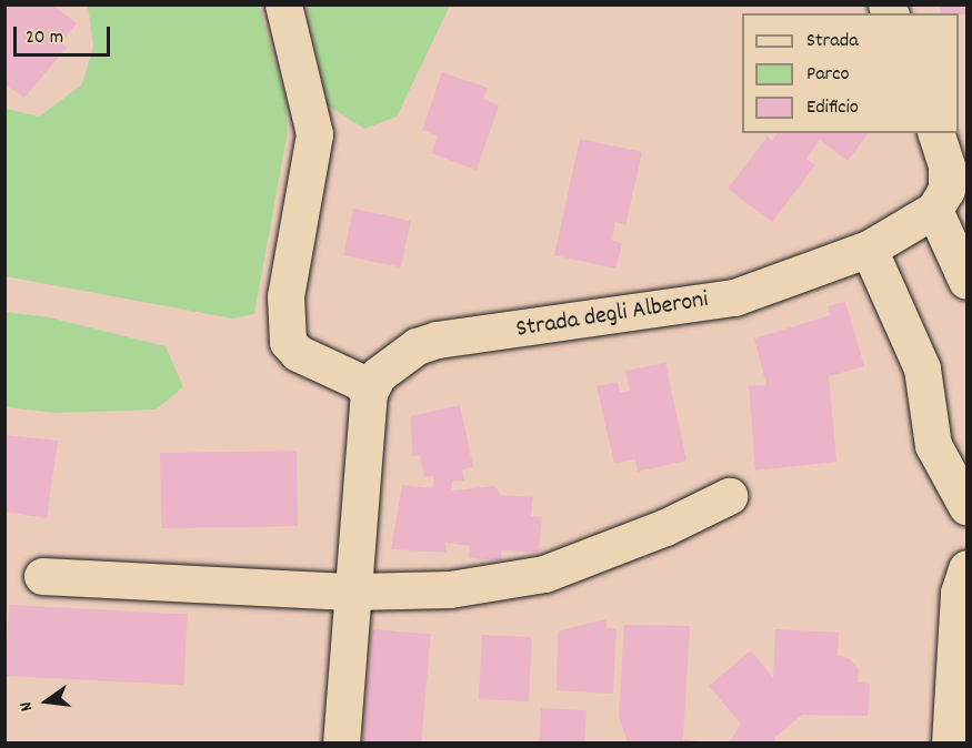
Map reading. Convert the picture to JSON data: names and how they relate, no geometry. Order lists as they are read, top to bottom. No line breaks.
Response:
{"streets":{"street":["Strada degli Alberoni"]},"legend":["Strada","Parco","Edificio"],"scale_bar":"20 m","north":"left"}
